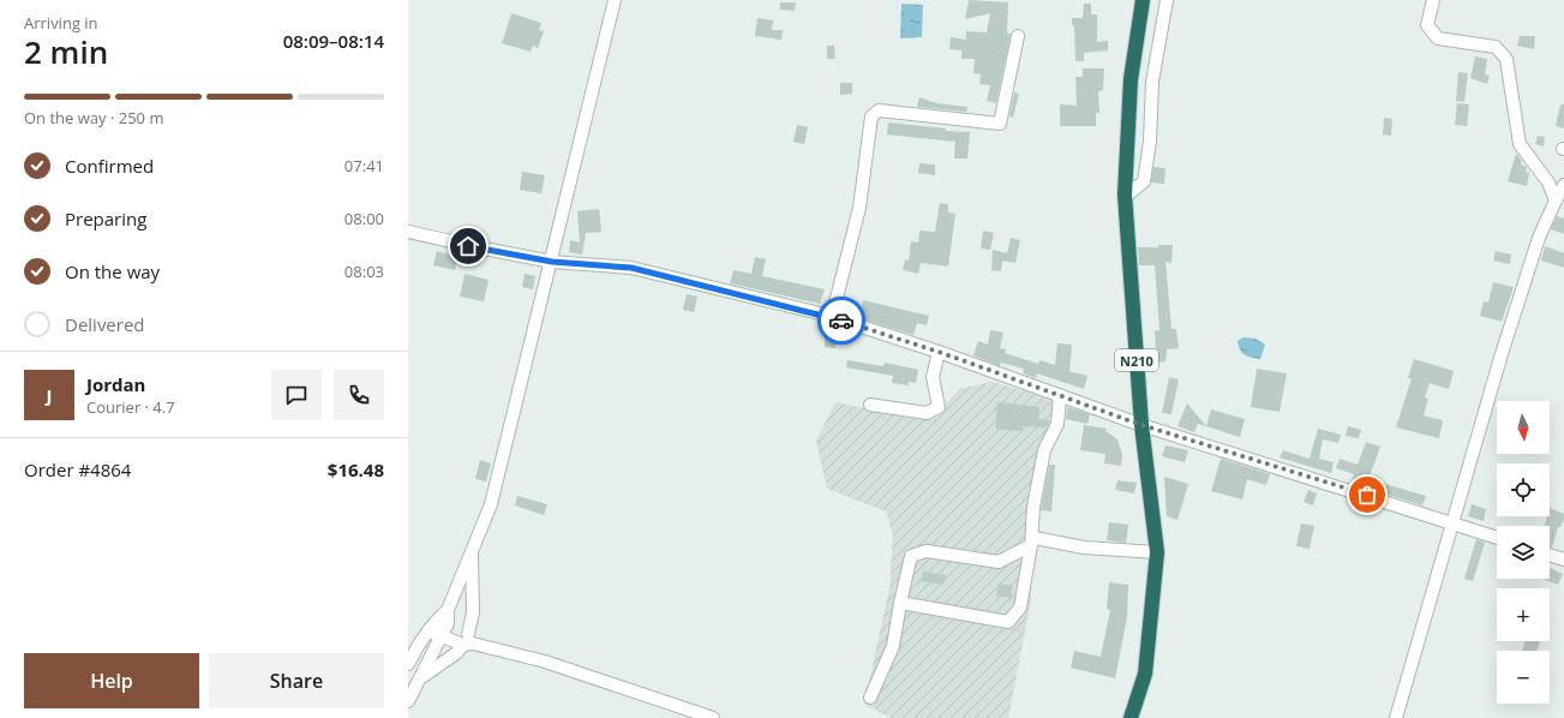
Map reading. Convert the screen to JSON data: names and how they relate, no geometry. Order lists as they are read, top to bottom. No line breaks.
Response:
{"streets":{"highway":["N210"]},"north":"bottom","page":{"heading":["2 min","Arriving in","08:09–08:14"],"panel":["Jordan","Courier · 4.7","Order #4864","$16.48"],"bar":"On the way · 250 m","list":[["Confirmed","07:41"],["Preparing","08:00"],["On the way","08:03"],"Delivered"],"round":"J","map_buttons":["+","−"],"buttons":["Help","Share"]}}
